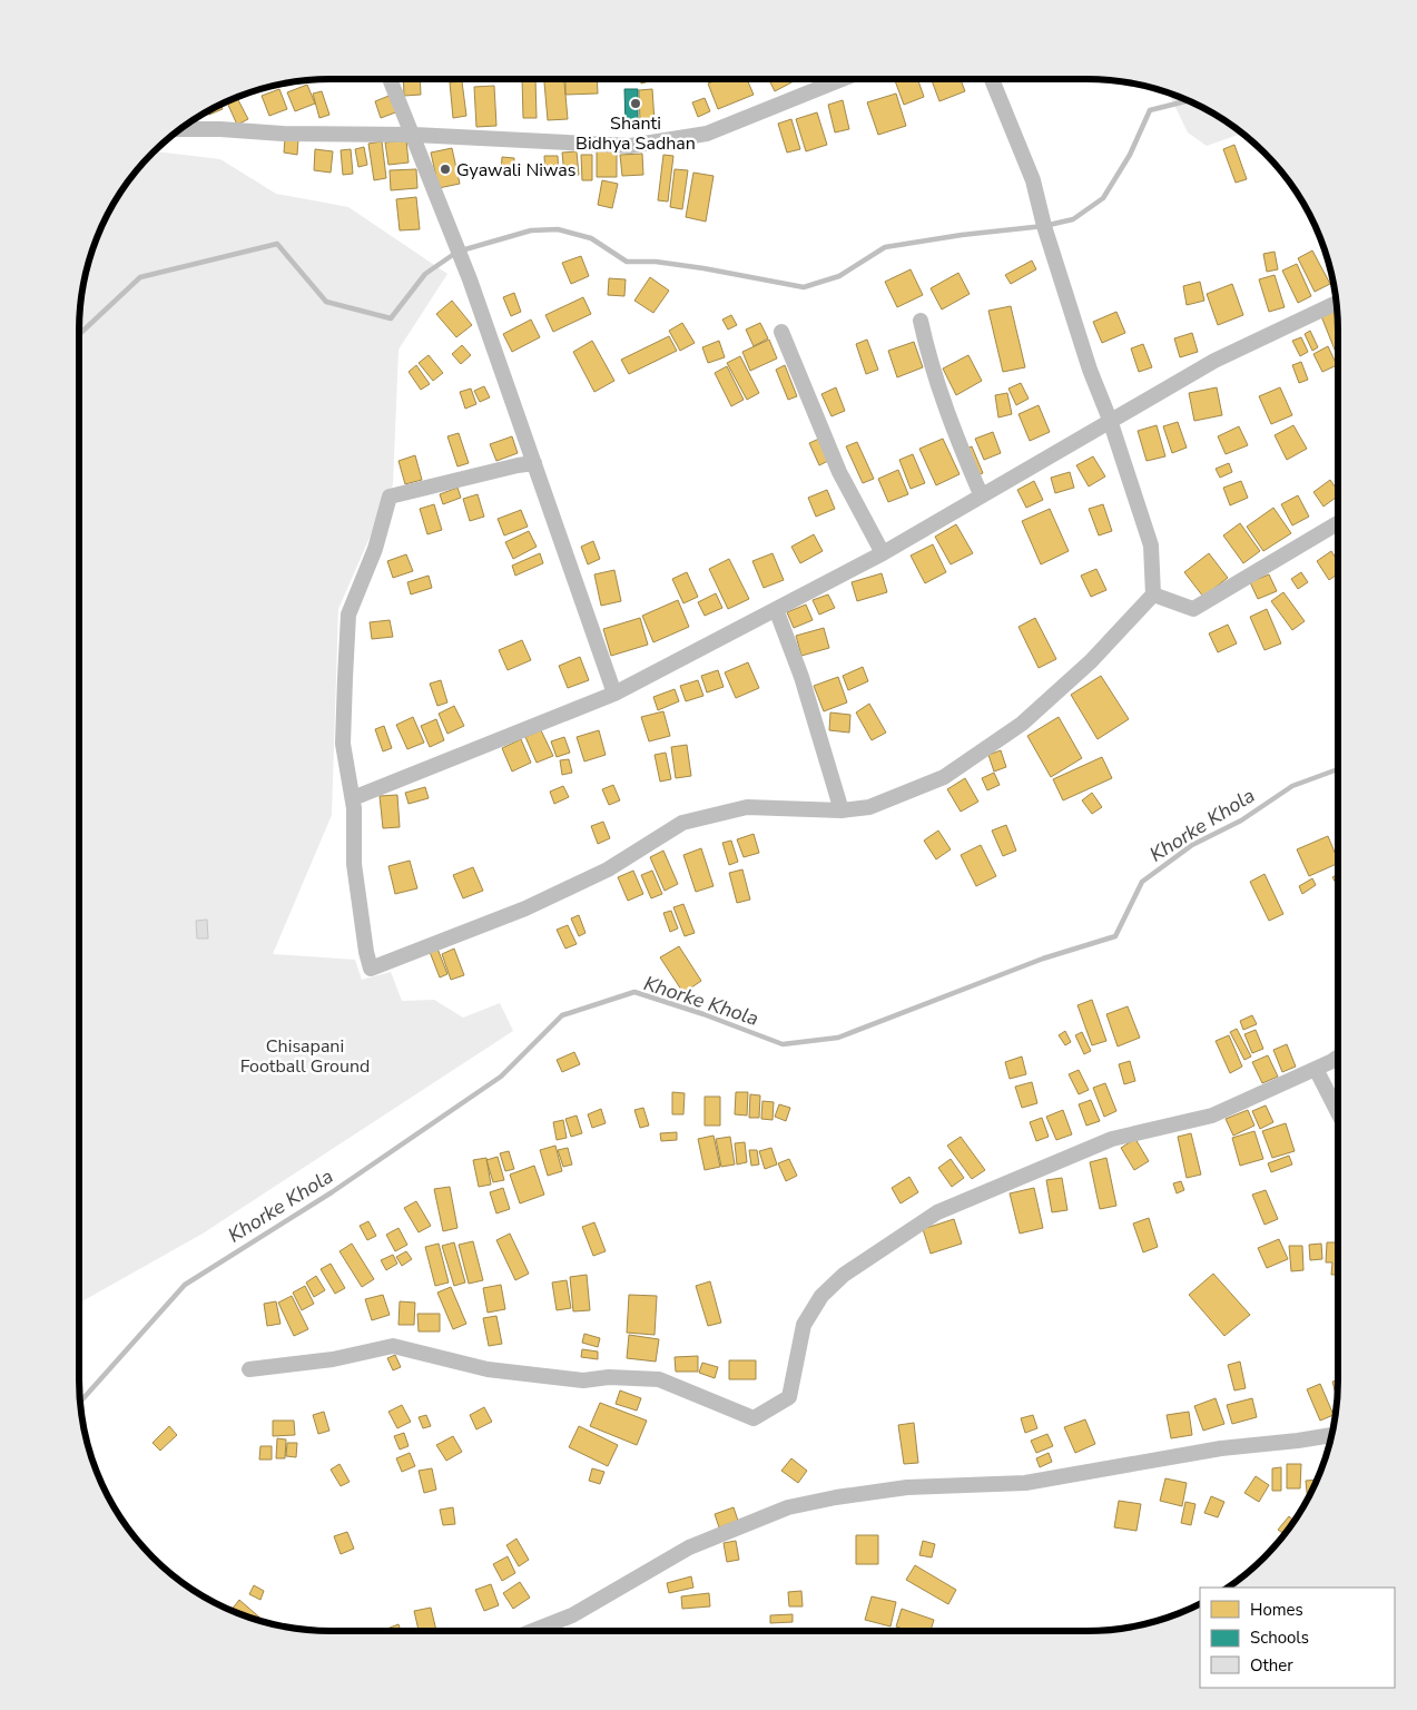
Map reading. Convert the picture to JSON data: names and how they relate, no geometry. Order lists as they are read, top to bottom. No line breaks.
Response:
{"water":["Khorke Khola"],"parks":["Chisapani Football Ground"],"places":["Shanti Bidhya Sadhan","Gyawali Niwas"],"legend":["Homes","Schools","Other"]}
